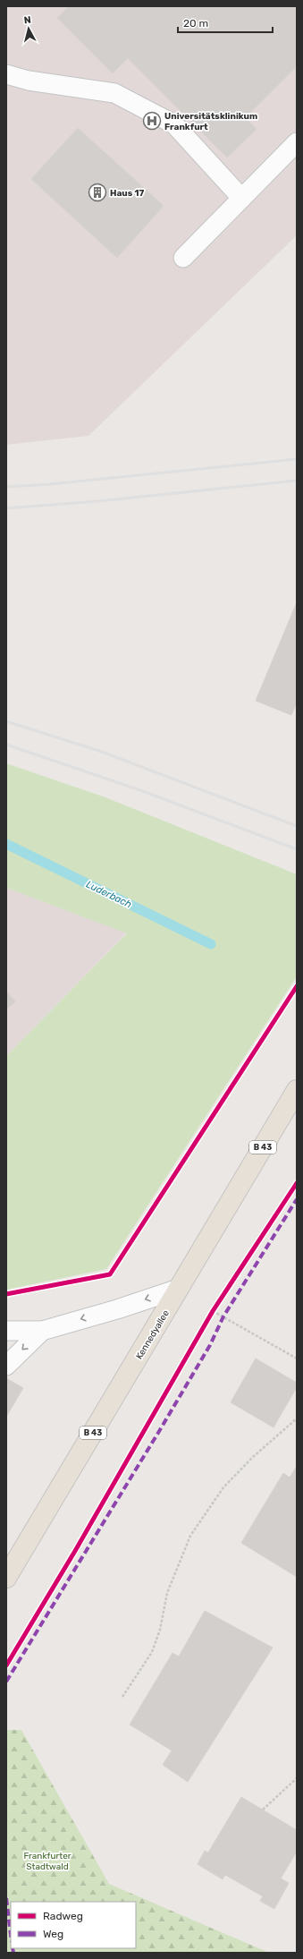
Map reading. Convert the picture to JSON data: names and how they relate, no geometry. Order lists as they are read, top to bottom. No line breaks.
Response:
{"streets":{"main road":["B 43","Kennedyallee"]},"water":["Luderbach"],"parks":["Frankfurter Stadtwald"],"places":{"hospital":["Universitätsklinikum Frankfurt"],"building":["Haus 17"]},"legend":["Radweg","Weg"],"scale_bar":"20 m","north":"top"}
